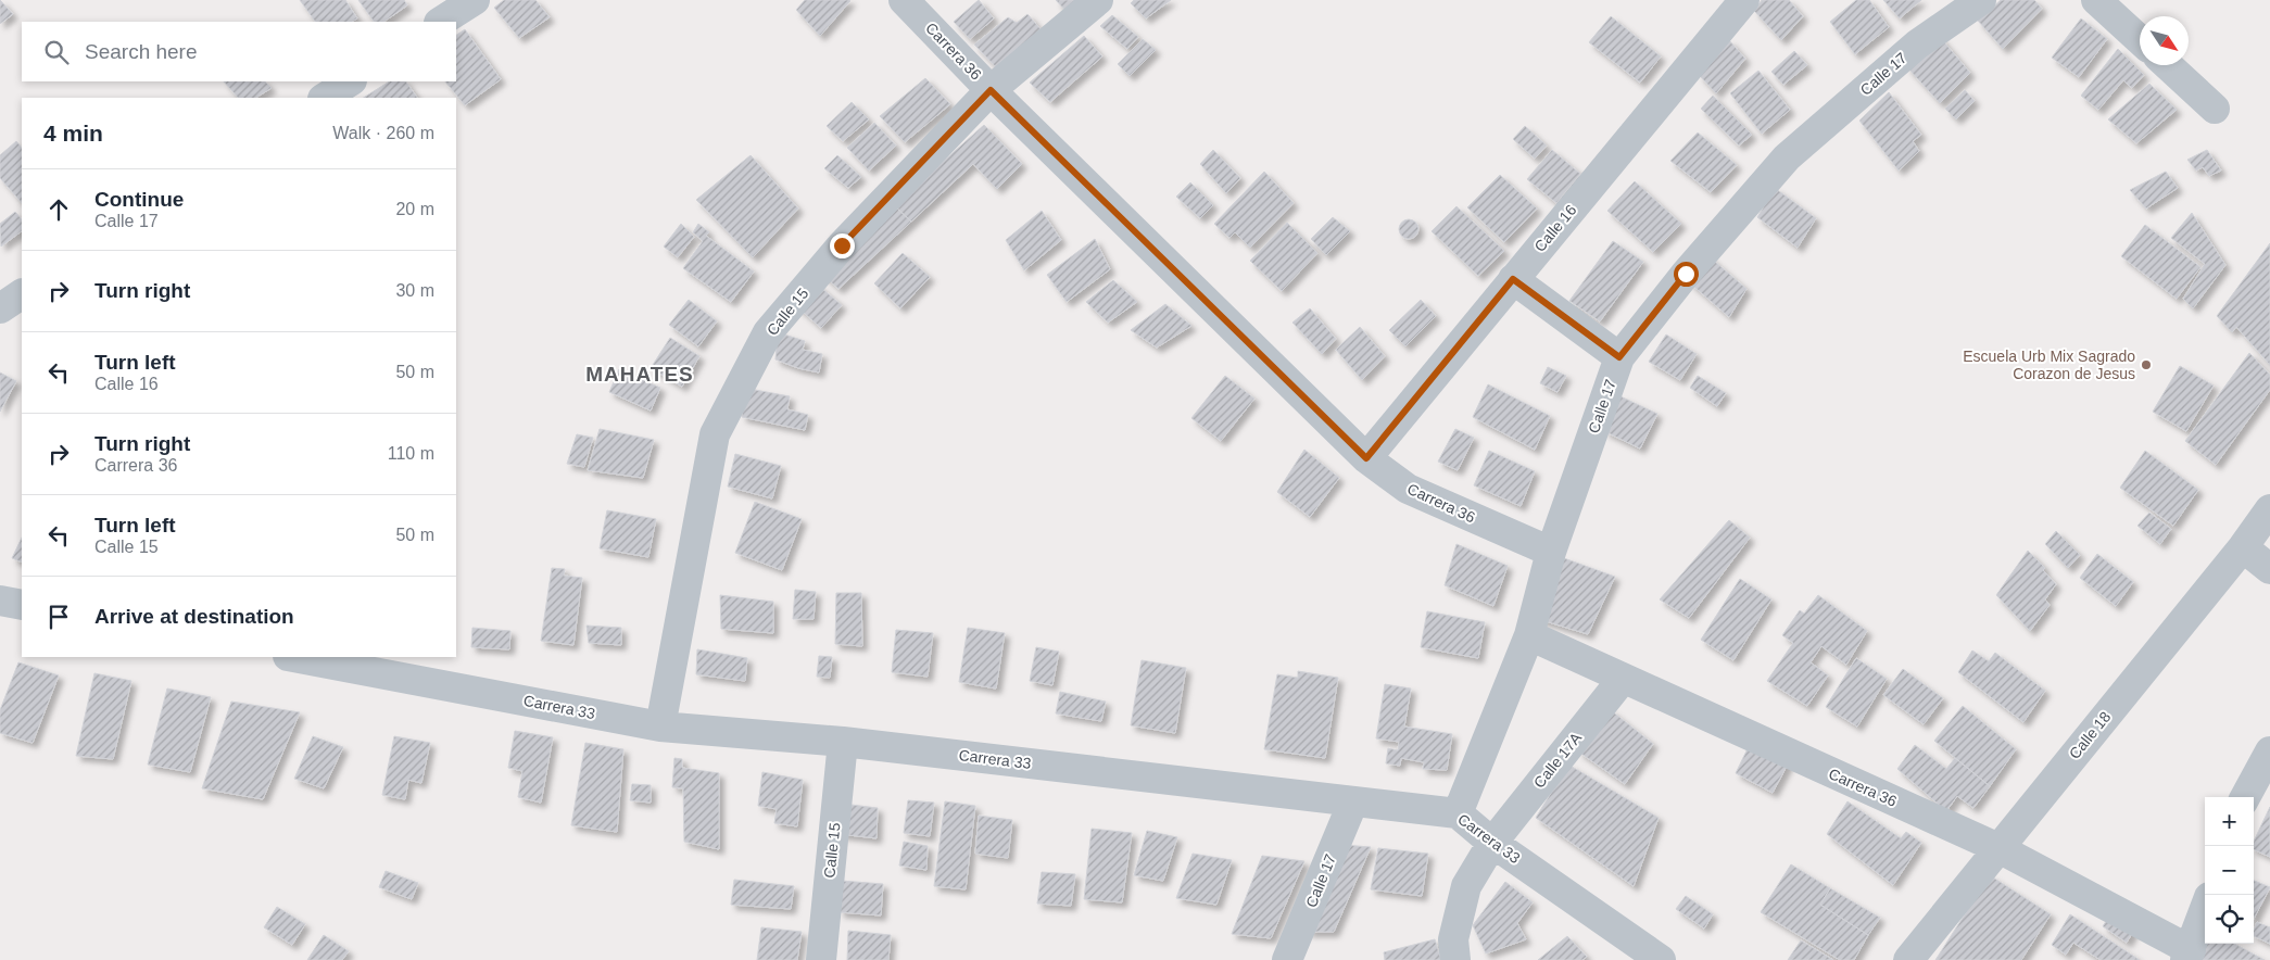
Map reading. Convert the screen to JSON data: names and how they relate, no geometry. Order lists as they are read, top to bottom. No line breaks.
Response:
{"streets":{"street":["Carrera 36","Calle 17","Calle 16","Calle 15","Carrera 33","Calle 18","Calle 17A"]},"crossings":[["Carrera 36","Calle 17"],["Carrera 36","Calle 16"],["Carrera 36","Calle 15"],["Carrera 36","Calle 18"],["Carrera 36","Calle 17A"],["Calle 17","Carrera 33"],["Calle 15","Carrera 33"],["Carrera 33","Calle 17A"]],"districts":["MAHATES"],"places":["Escuela Urb Mix Sagrado Corazon de Jesus"],"north":"bottom right","page":{"search":"Search here","heading":["4 min","Walk · 260 m"],"list":[["Continue","Calle 17","20 m"],["Turn right","30 m"],["Turn left","Calle 16","50 m"],["Turn right","Carrera 36","110 m"],["Turn left","Calle 15","50 m"],"Arrive at destination"],"map_buttons":["+","−"]}}
